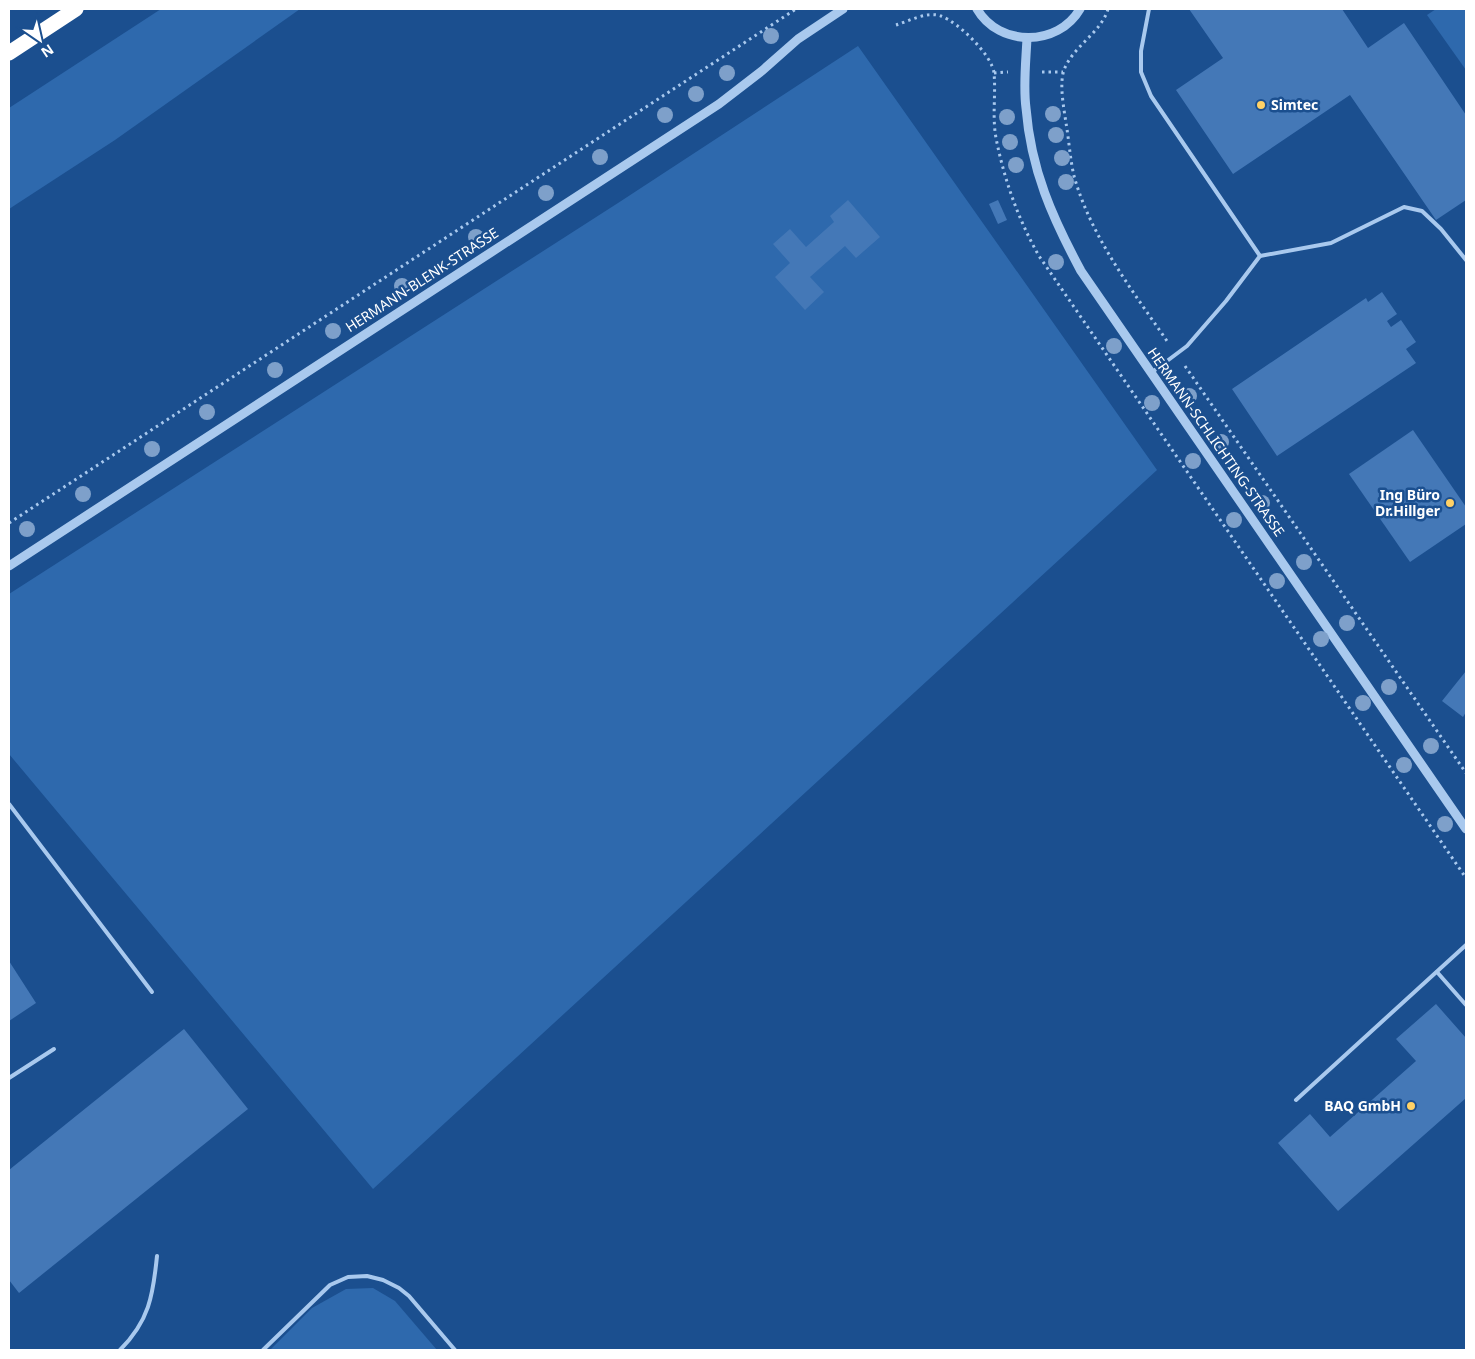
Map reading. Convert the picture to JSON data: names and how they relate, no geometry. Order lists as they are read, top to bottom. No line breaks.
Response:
{"streets":{"street":["HERMANN-BLENK-STRASSE","HERMANN-SCHLICHTING-STRASSE"]},"places":["Simtec","Ing Büro Dr.Hillger","BAQ GmbH"],"north":"bottom right"}
